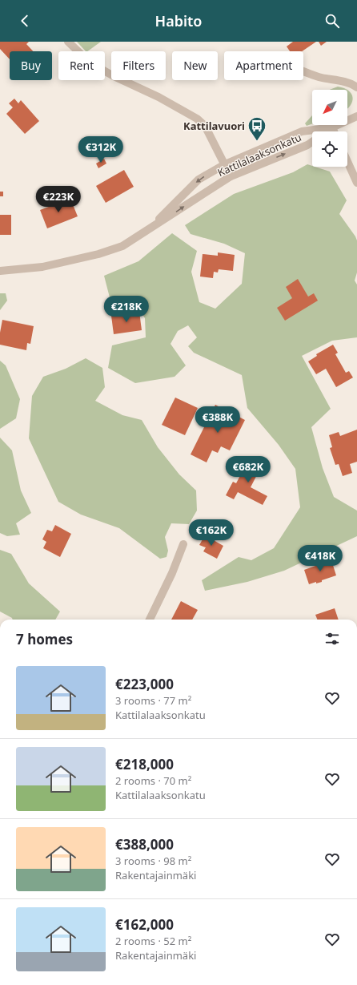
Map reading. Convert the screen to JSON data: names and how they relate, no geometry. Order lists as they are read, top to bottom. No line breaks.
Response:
{"streets":{"street":["Kattilalaaksonkatu"]},"places":{"bus stop":["Kattilavuori"]},"north":"bottom left","page":{"header":"Habito","chip":["Buy","Rent","Filters","New","Apartment"],"price":["€312K","€223K","€218K","€388K","€682K","€162K","€418K"],"heading":"7 homes","list":[{"name":"€223,000","note":"3 rooms · 77 m² · Kattilalaaksonkatu"},{"name":"€218,000","note":"2 rooms · 70 m² · Kattilalaaksonkatu"},{"name":"€388,000","note":"3 rooms · 98 m² · Rakentajainmäki"},{"name":"€162,000","note":"2 rooms · 52 m² · Rakentajainmäki"}]}}
